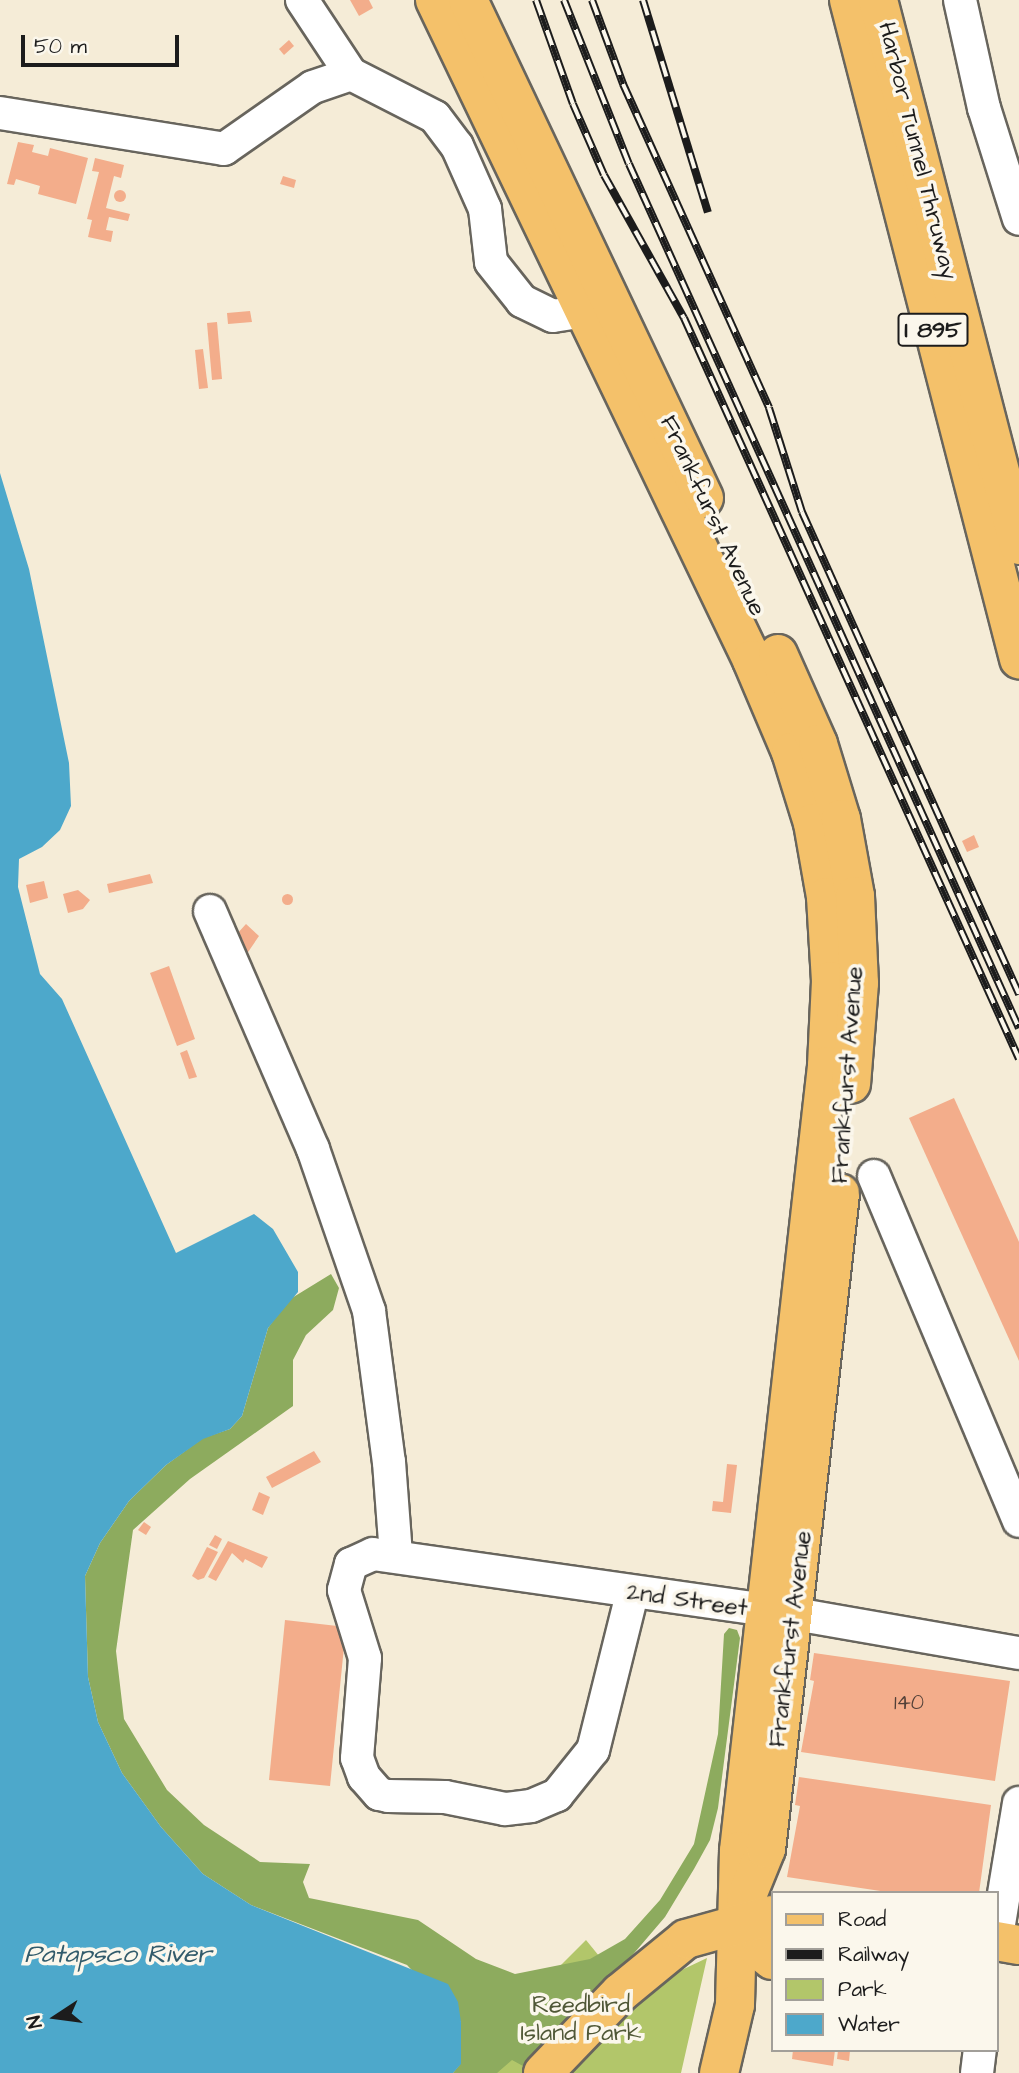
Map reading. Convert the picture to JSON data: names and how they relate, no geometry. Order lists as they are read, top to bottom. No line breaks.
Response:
{"streets":{"main road":["Harbor Tunnel Thruway","I 895","Frankfurst Avenue"],"street":["2nd Street"]},"crossings":[["Frankfurst Avenue","2nd Street"]],"water":["Patapsco River"],"parks":["Reedbird Island Park"],"house_numbers":["140"],"legend":["Road","Railway","Park","Water"],"scale_bar":"50 m","north":"left"}
